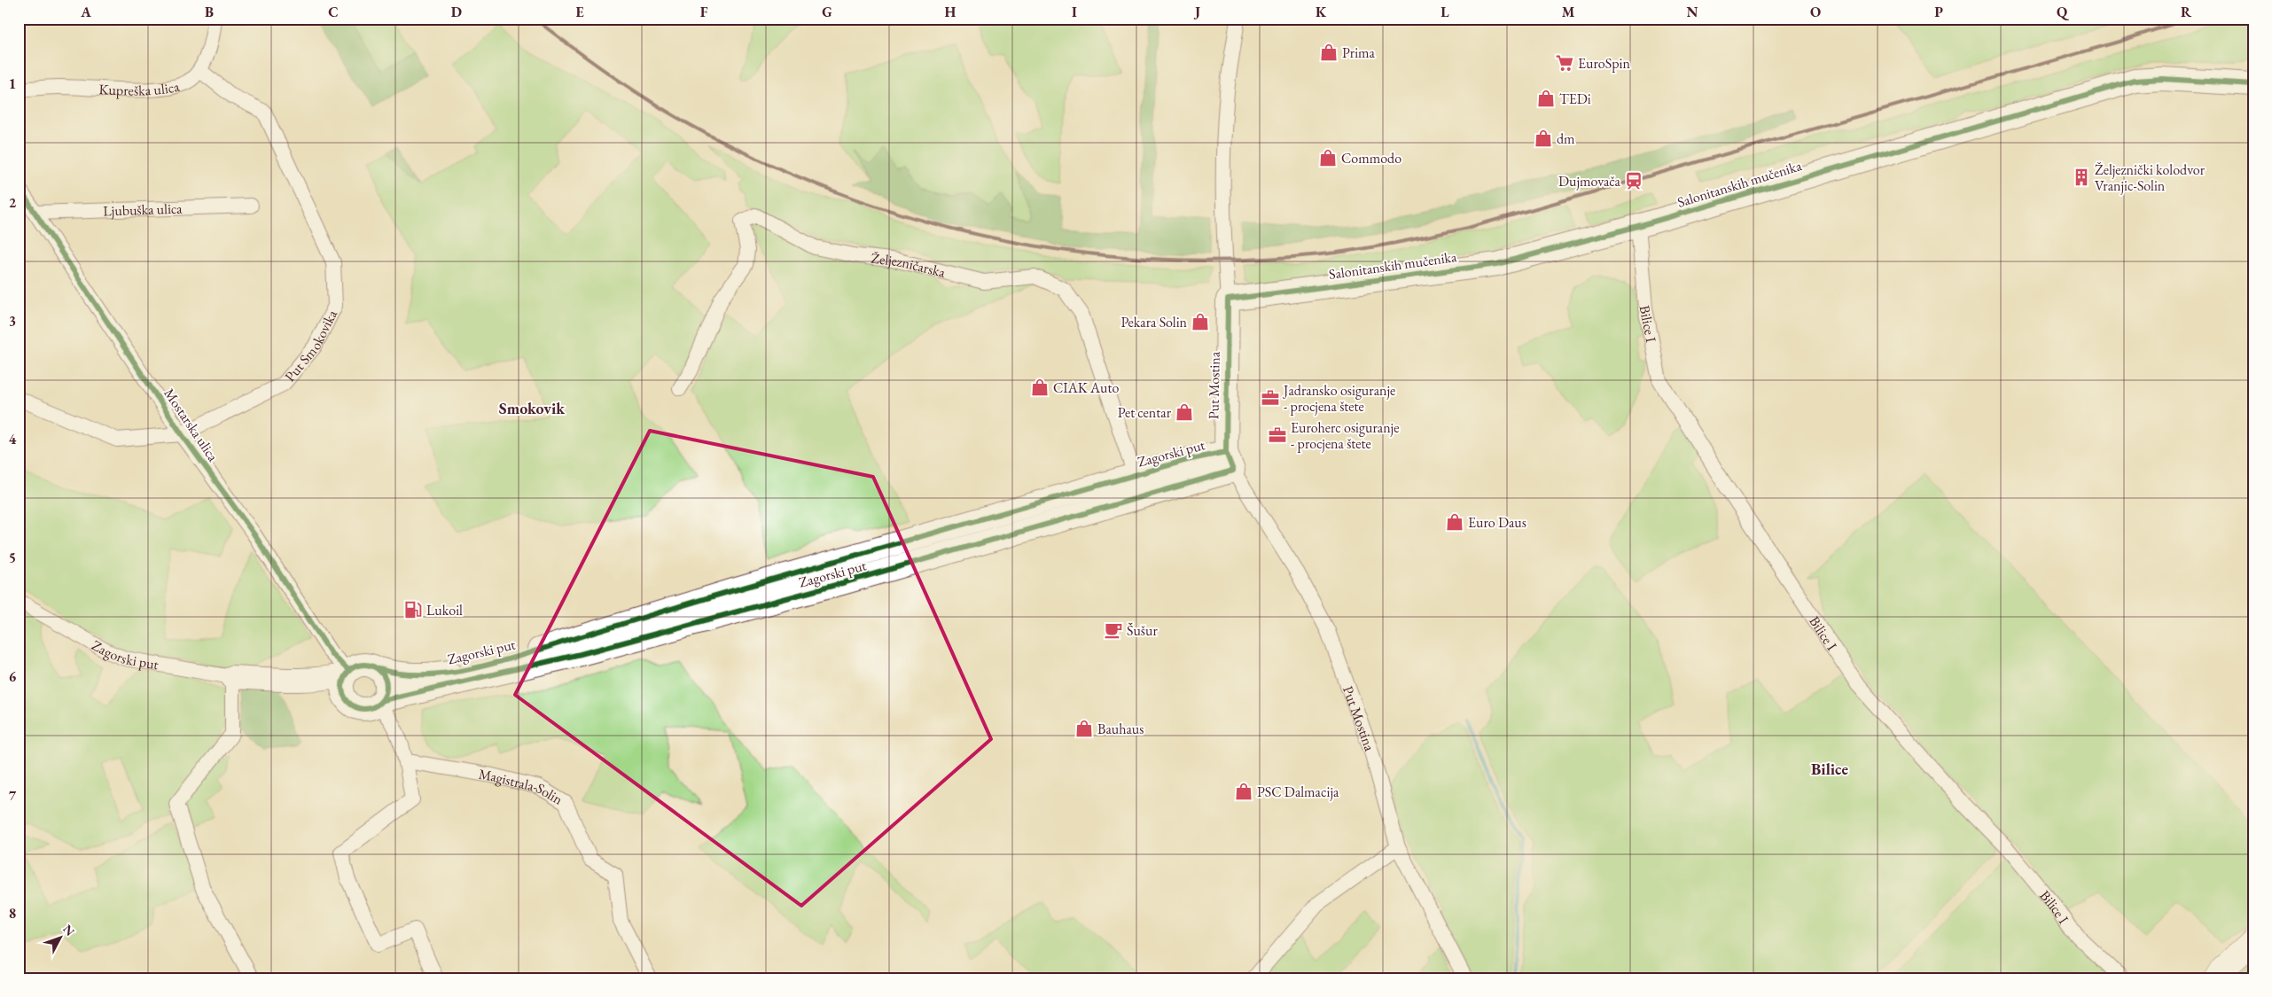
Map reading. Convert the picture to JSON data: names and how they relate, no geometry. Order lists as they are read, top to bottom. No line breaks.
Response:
{"streets":{"main road":["Salonitanskih mučenika","Put Mostina","Zagorski put"],"street":["Kupreška ulica","Ljubuška ulica","Željezničarska","Bilice I","Put Smokovika","Mostarska ulica","Magistrala-Solin"]},"crossings":[["Kupreška ulica","Put Smokovika"],["Salonitanskih mučenika","Bilice I"],["Salonitanskih mučenika","Put Mostina"],["Ljubuška ulica","Mostarska ulica"],["Željezničarska","Zagorski put"],["Put Smokovika","Mostarska ulica"],["Put Mostina","Zagorski put"],["Mostarska ulica","Zagorski put"]],"districts":["Smokovik","Bilice"],"places":{"shop":["Prima","TEDi","dm","Commodo","Pekara Solin","CIAK Auto","Pet centar","Euro Daus","Bauhaus","PSC Dalmacija"],"supermarket":["EuroSpin"],"building":["Željeznički kolodvor Vranjic-Solin"],"station":["Dujmovača"],"office":["Jadransko osiguranje - procjena štete","Euroherc osiguranje - procjena štete"],"fuel station":["Lukoil"],"cafe":["Šušur"]},"north":"top right","grid":{"columns":["A","B","C","D","E","F","G","H","I","J","K","L","M","N","O","P","Q","R"],"rows":["1","2","3","4","5","6","7","8"]}}
